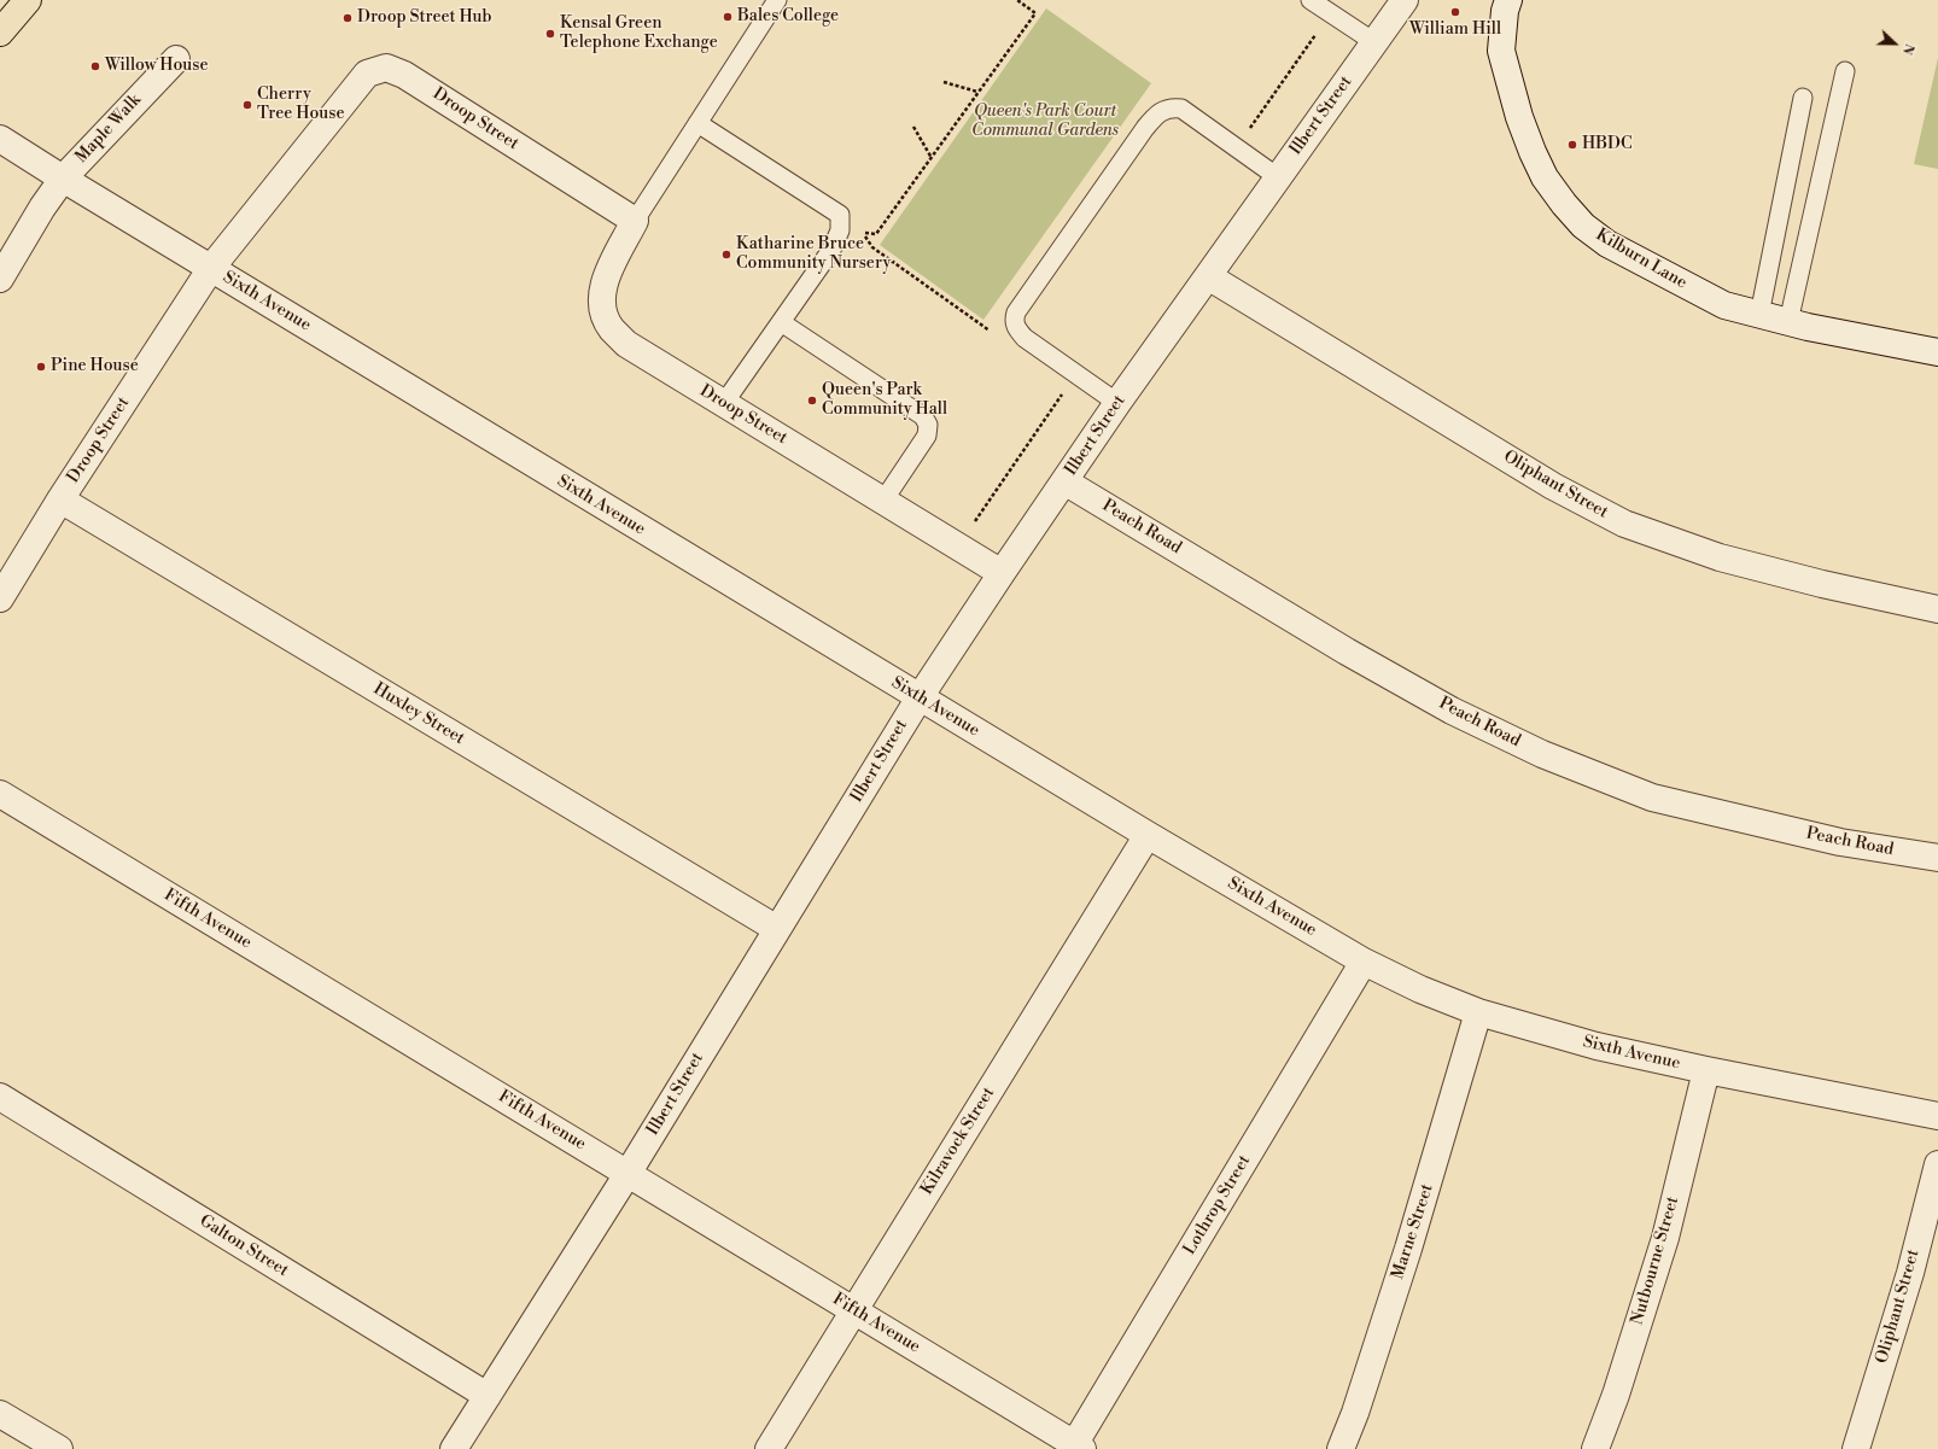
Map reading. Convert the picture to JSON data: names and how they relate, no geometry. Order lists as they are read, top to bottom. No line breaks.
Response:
{"streets":{"street":["Ilbert Street","Droop Street","Maple Walk","Kilburn Lane","Sixth Avenue","Oliphant Street","Peach Road","Huxley Street","Fifth Avenue","Kilravock Street","Lothrop Street","Marne Street","Galton Street","Nutbourne Street"]},"crossings":[["Ilbert Street","Droop Street"],["Ilbert Street","Sixth Avenue"],["Ilbert Street","Oliphant Street"],["Ilbert Street","Peach Road"],["Ilbert Street","Huxley Street"],["Ilbert Street","Fifth Avenue"],["Ilbert Street","Galton Street"],["Droop Street","Sixth Avenue"],["Droop Street","Huxley Street"],["Maple Walk","Sixth Avenue"],["Sixth Avenue","Kilravock Street"],["Sixth Avenue","Lothrop Street"],["Sixth Avenue","Marne Street"],["Sixth Avenue","Nutbourne Street"],["Fifth Avenue","Kilravock Street"],["Fifth Avenue","Lothrop Street"]],"parks":["Queen's Park Court Communal Gardens"],"places":["William Hill","Bales College","Droop Street Hub","Kensal Green Telephone Exchange","Willow House","Cherry Tree House","HBDC","Katharine Bruce Community Nursery","Pine House","Queen's Park Community Hall"],"north":"right"}
